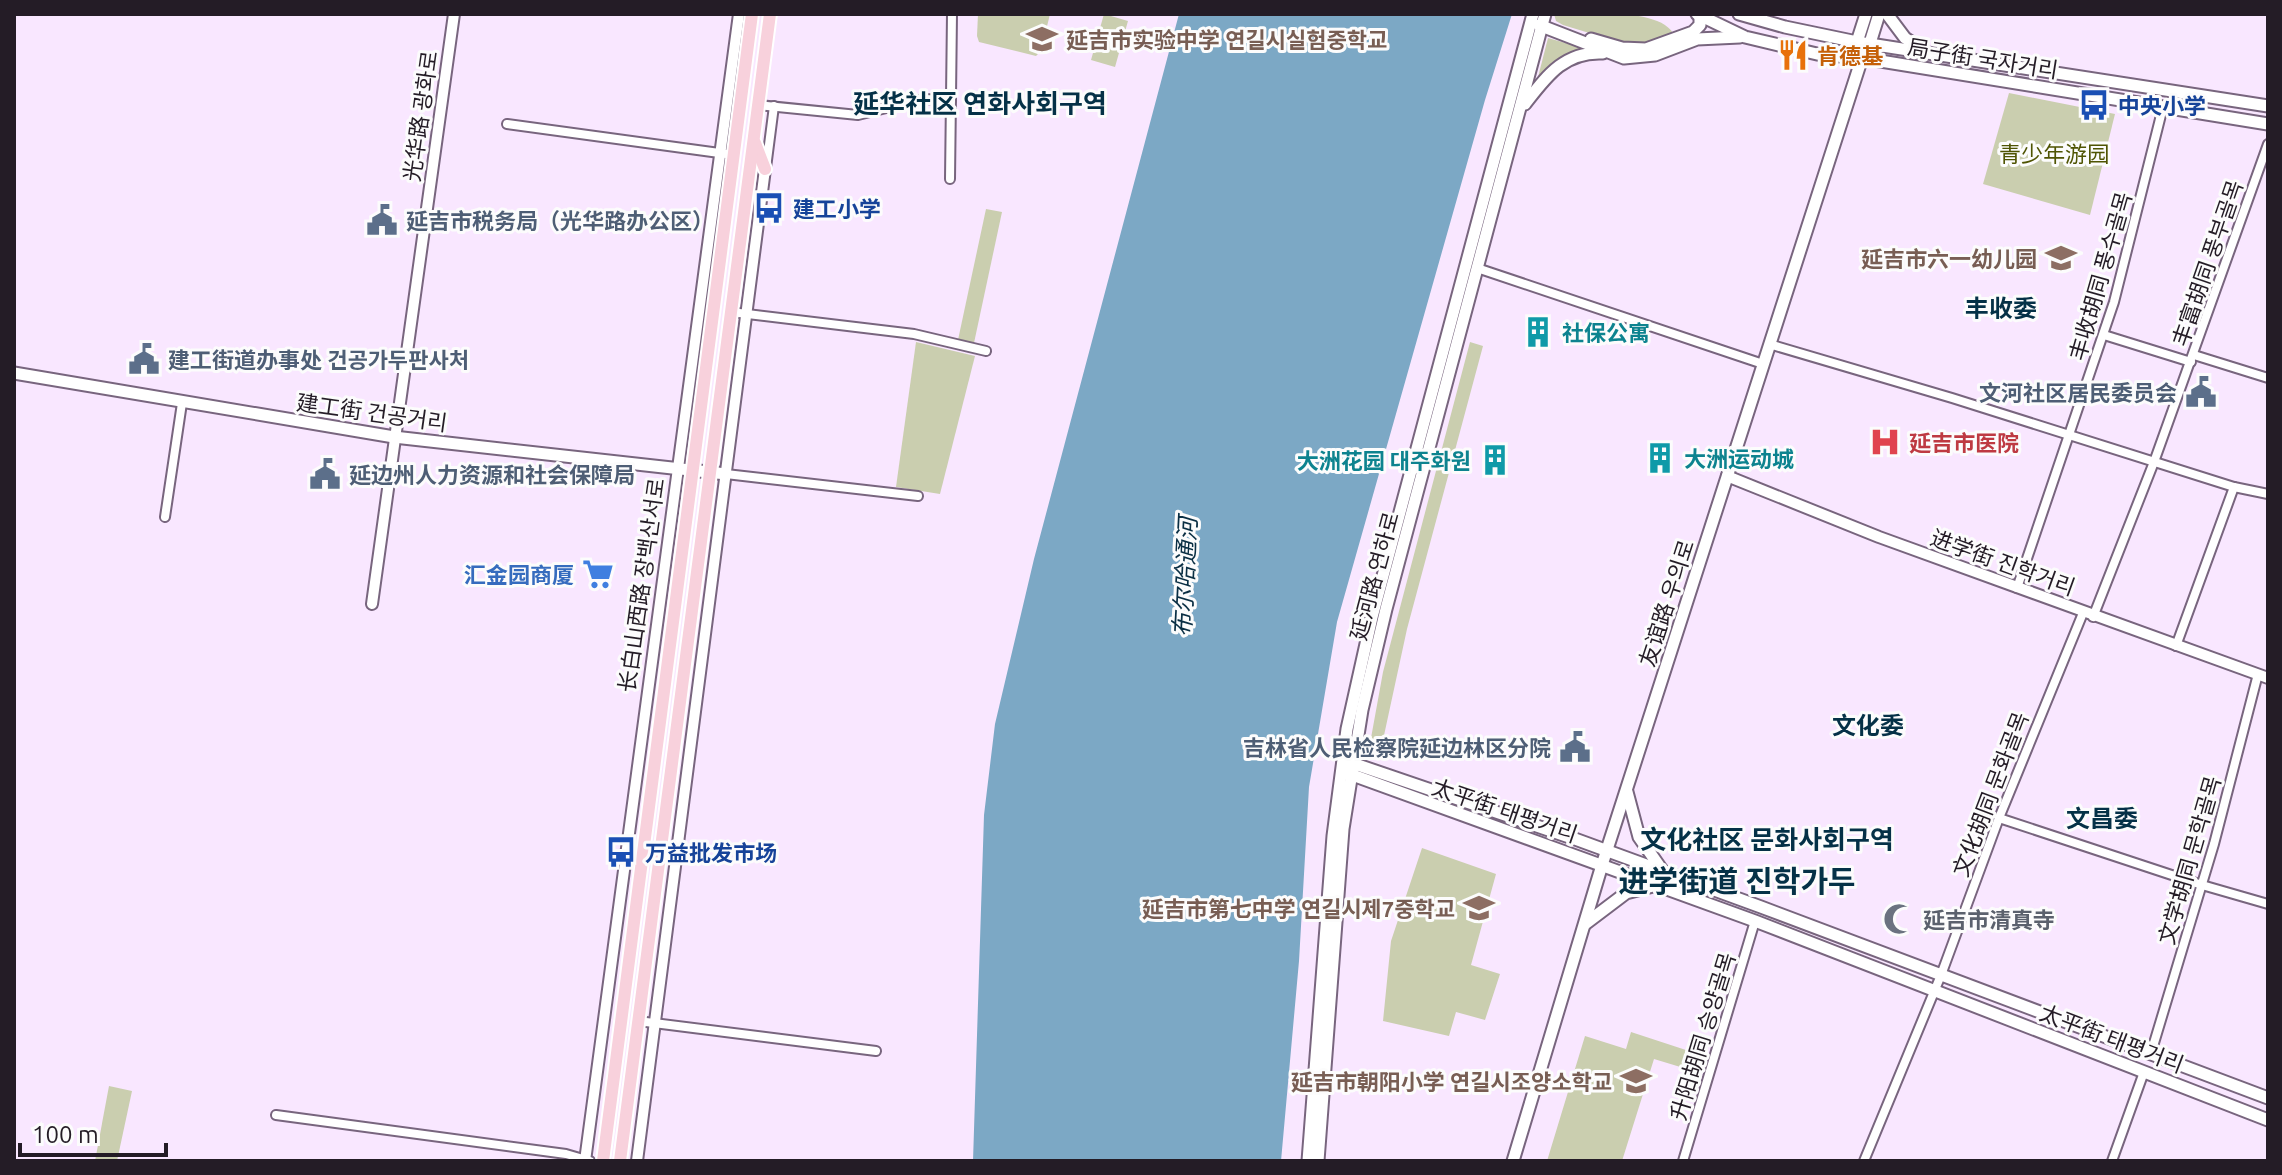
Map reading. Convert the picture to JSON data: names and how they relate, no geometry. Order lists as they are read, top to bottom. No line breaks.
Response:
{"streets":{"main road":["局子街 국자거리","建工街 건공거리","延河路 연하로","长白山西路 장백산서로","友谊路 우의로","太平街 태평거리"],"street":["光华路 광화로","丰富胡同 풍부골목","丰收胡同 풍수골목","进学街 진학거리","文化胡同 문화골목","文学胡同 문학골목","升阳胡同 승양골목"]},"crossings":[["局子街 국자거리","丰收胡同 풍수골목"],["局子街 국자거리","友谊路 우의로"],["光华路 광화로","建工街 건공거리"],["丰富胡同 풍부골목","进学街 진학거리"],["丰富胡同 풍부골목","文化胡同 문화골목"],["丰收胡同 풍수골목","进学街 진학거리"],["建工街 건공거리","长白山西路 장백산서로"],["进学街 진학거리","友谊路 우의로"],["进学街 진학거리","文化胡同 문화골목"],["进学街 진학거리","文学胡同 문학골목"],["延河路 연하로","太平街 태평거리"],["友谊路 우의로","太平街 태평거리"],["文化胡同 문화골목","太平街 태평거리"],["太平街 태평거리","文学胡同 문학골목"],["太平街 태평거리","升阳胡同 승양골목"]],"districts":["延华社区 연화사회구역","丰收委","文化委","文昌委","文化社区 문화사회구역","进学街道 진학가두"],"water":["布尔哈通河"],"parks":["青少年游园"],"places":{"school or university":["延吉市实验中学 연길시실험중학교","延吉市六一幼儿园","延吉市第七中学 연길시제7중학교","延吉市朝阳小学 연길시조양소학교"],"restaurant":["肯德基"],"bus stop":["中央小学","建工小学","万益批发市场"],"public building":["延吉市税务局（光华路办公区）","建工街道办事处 건공가두판사처","文河社区居民委员会","延边州人力资源和社会保障局","吉林省人民检察院延边林区分院"],"building":["社保公寓","大洲运动城","大洲花园 대주화원"],"hospital":["延吉市医院"],"supermarket":["汇金园商厦"],"mosque":["延吉市清真寺"]},"scale_bar":"100 m"}
